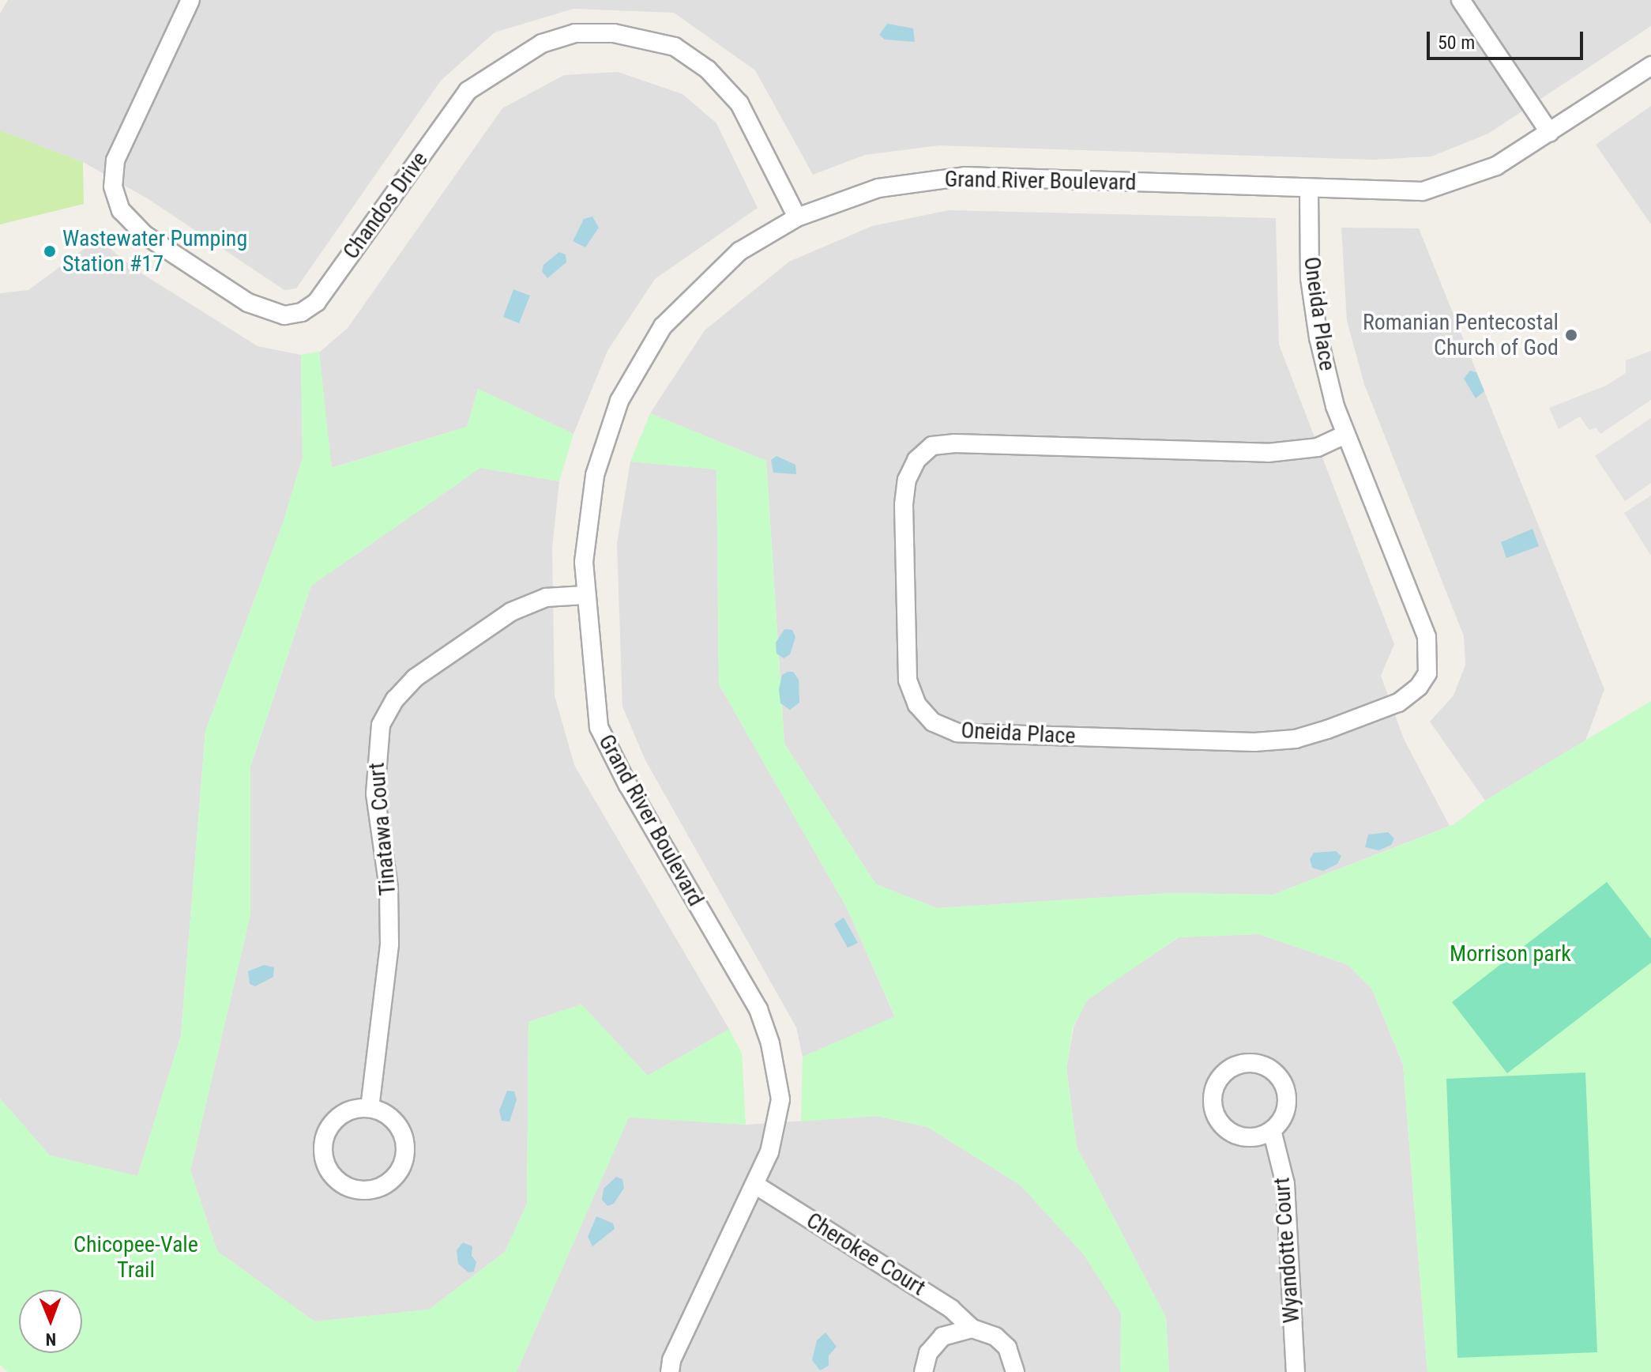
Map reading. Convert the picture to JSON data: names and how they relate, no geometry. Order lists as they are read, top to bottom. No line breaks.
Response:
{"streets":{"street":["Grand River Boulevard","Chandos Drive","Oneida Place","Tinatawa Court","Wyandotte Court","Cherokee Court"]},"crossings":[["Grand River Boulevard","Chandos Drive"],["Grand River Boulevard","Oneida Place"],["Grand River Boulevard","Tinatawa Court"],["Grand River Boulevard","Cherokee Court"]],"parks":["Morrison park","Chicopee-Vale Trail"],"places":["Wastewater Pumping Station #17","Romanian Pentecostal Church of God"],"scale_bar":"50 m","north":"bottom"}
